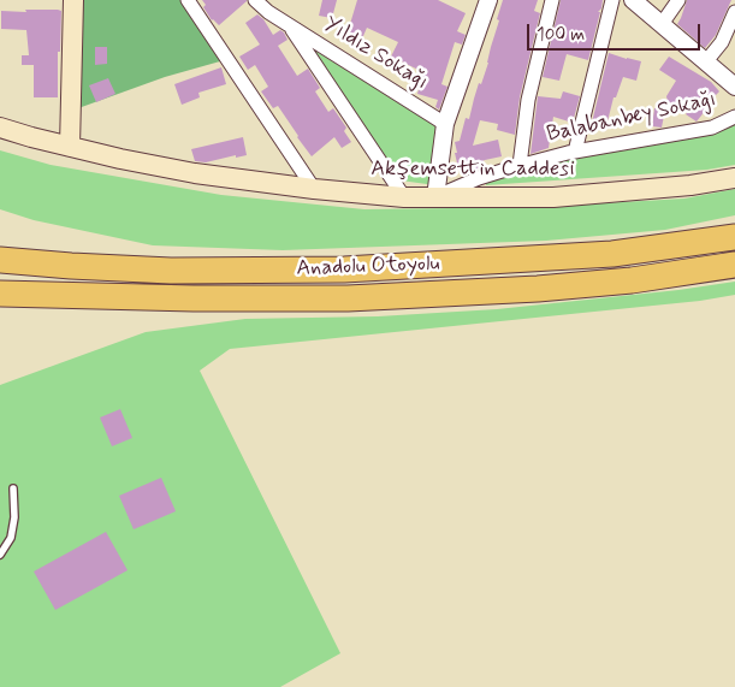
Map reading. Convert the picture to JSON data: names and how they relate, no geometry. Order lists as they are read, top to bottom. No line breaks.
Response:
{"streets":{"highway":["Anadolu Otoyolu"],"main road":["Akşemsettin Caddesi"],"street":["Yıldız Sokağı","Balabanbey Sokağı"]},"crossings":[["Balabanbey Sokağı","Akşemsettin Caddesi"]],"scale_bar":"100 m"}
